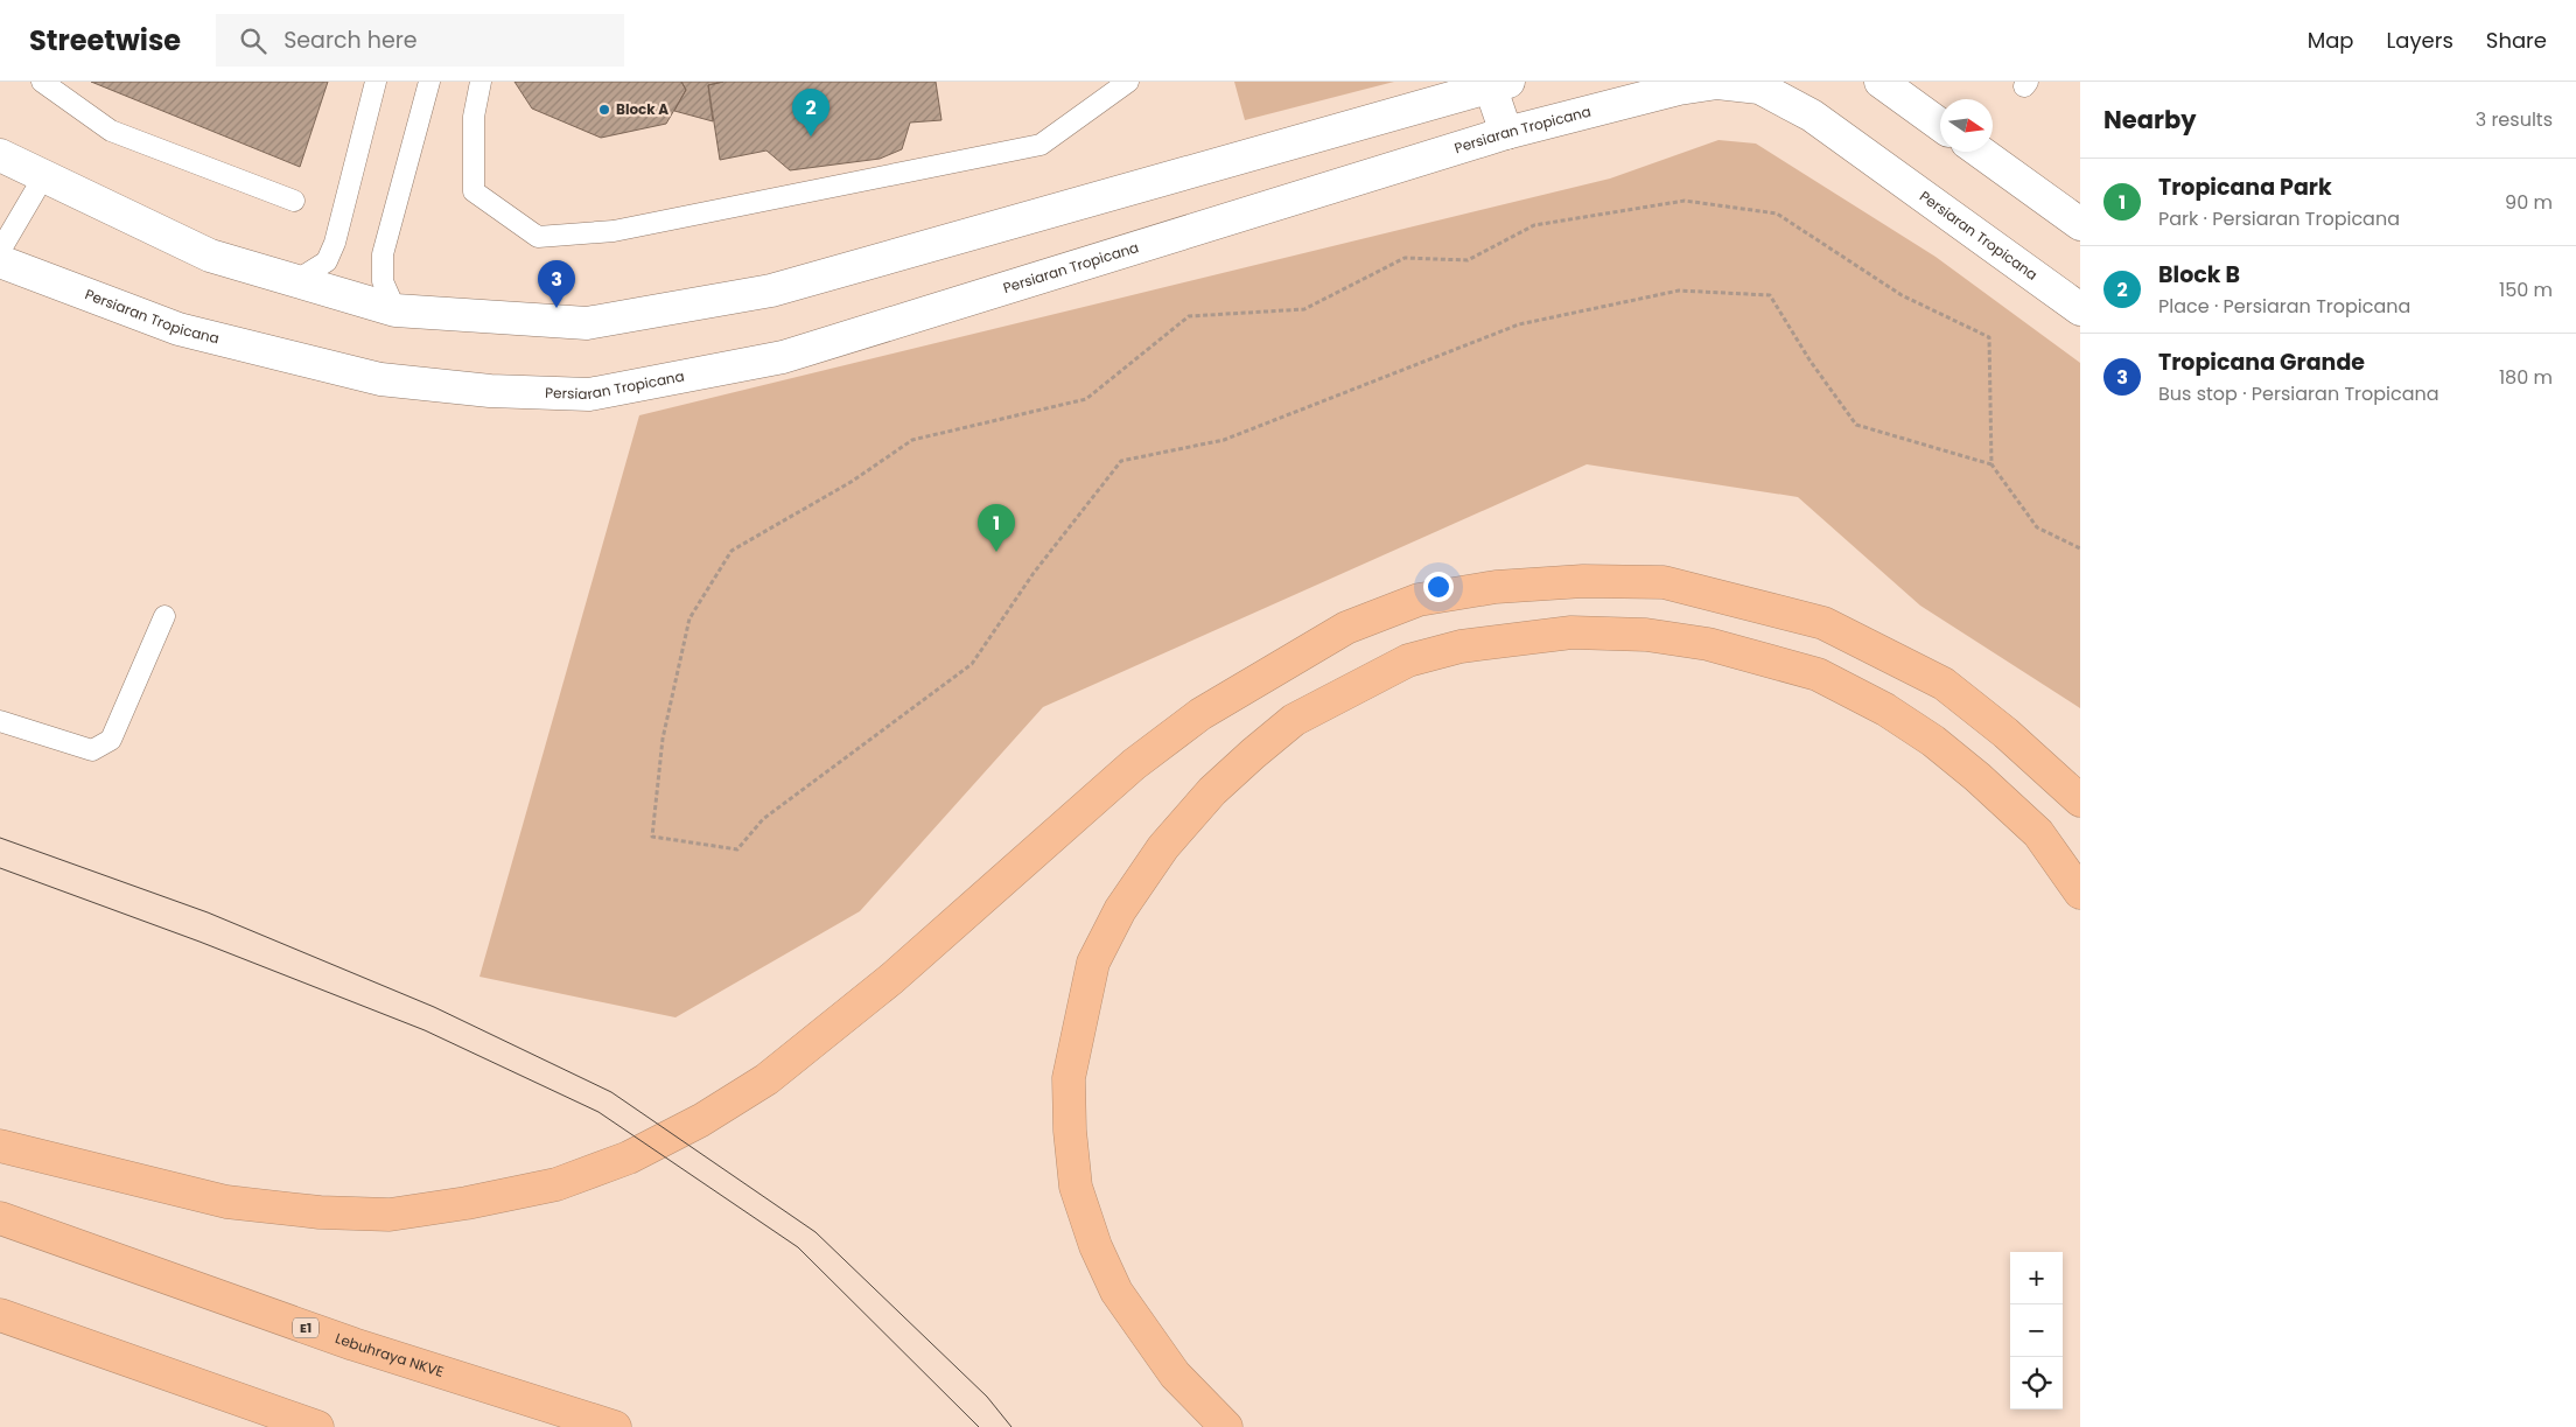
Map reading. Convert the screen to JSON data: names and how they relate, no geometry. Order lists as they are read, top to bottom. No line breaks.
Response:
{"streets":{"highway":["E1","Lebuhraya NKVE"],"main road":["Persiaran Tropicana"]},"places":["Block A"],"north":"right","page":{"header":"Streetwise","search":"Search here","nav":["Map","Layers","Share"],"heading":["Nearby","3 results"],"pins":["2","3","1"],"list":[{"mark":"1","name":"Tropicana Park","note":"Park · Persiaran Tropicana","value":"90 m"},{"mark":"2","name":"Block B","note":"Place · Persiaran Tropicana","value":"150 m"},{"mark":"3","name":"Tropicana Grande","note":"Bus stop · Persiaran Tropicana","value":"180 m"}],"map_buttons":["+","−"]}}
